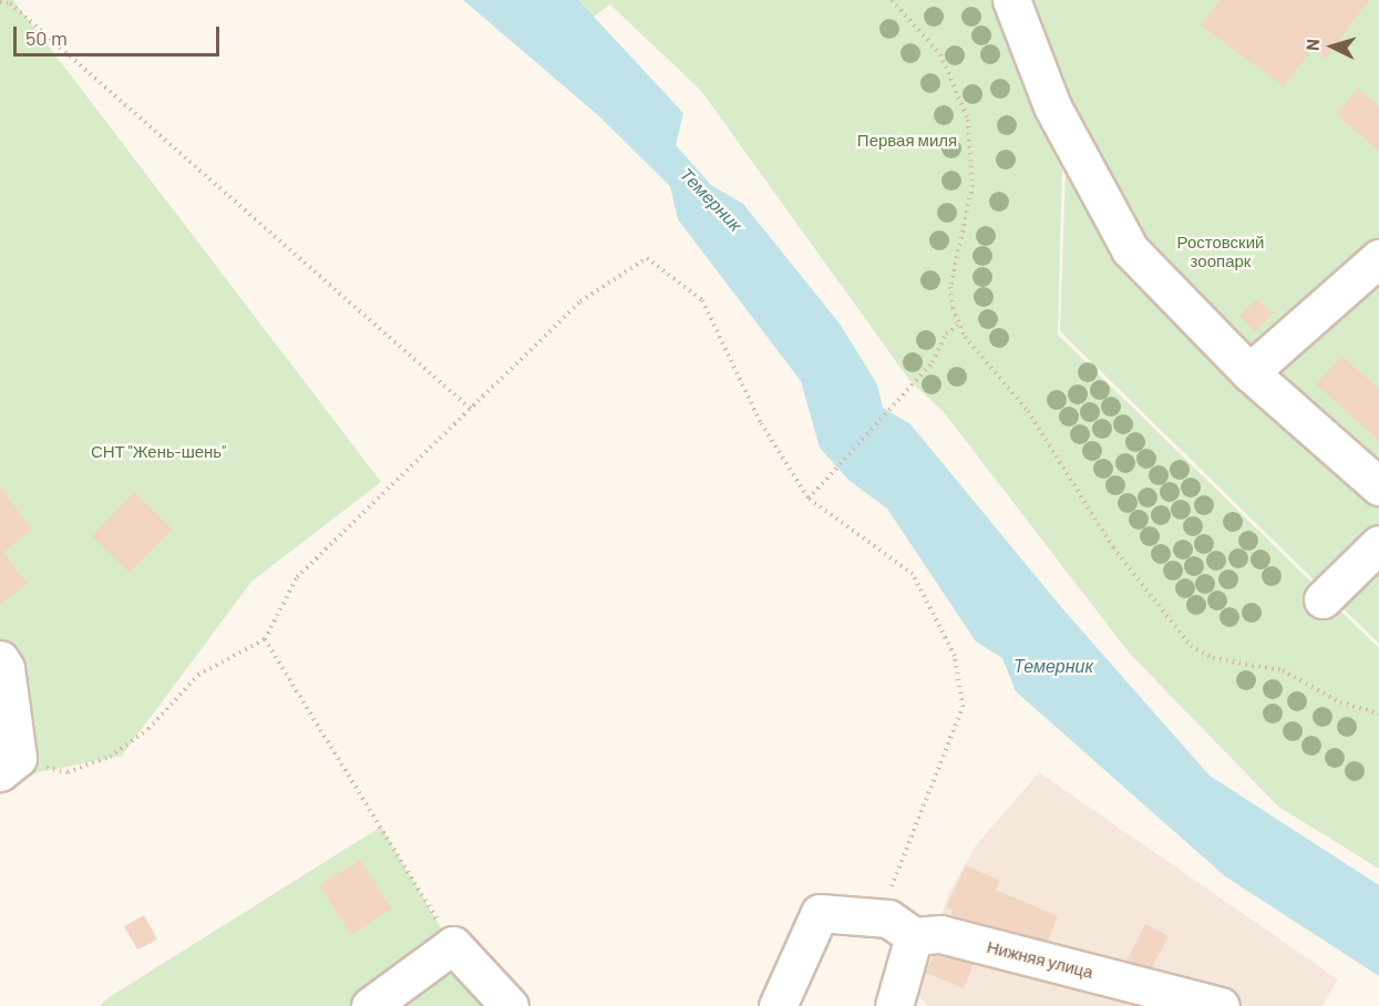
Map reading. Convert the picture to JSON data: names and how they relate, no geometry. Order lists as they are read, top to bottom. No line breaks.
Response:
{"streets":{"street":["Нижняя улица"]},"water":["Темерник"],"parks":["Первая миля","Ростовский зоопарк","СНТ \"Жень-шень\""],"scale_bar":"50 m","north":"left"}
